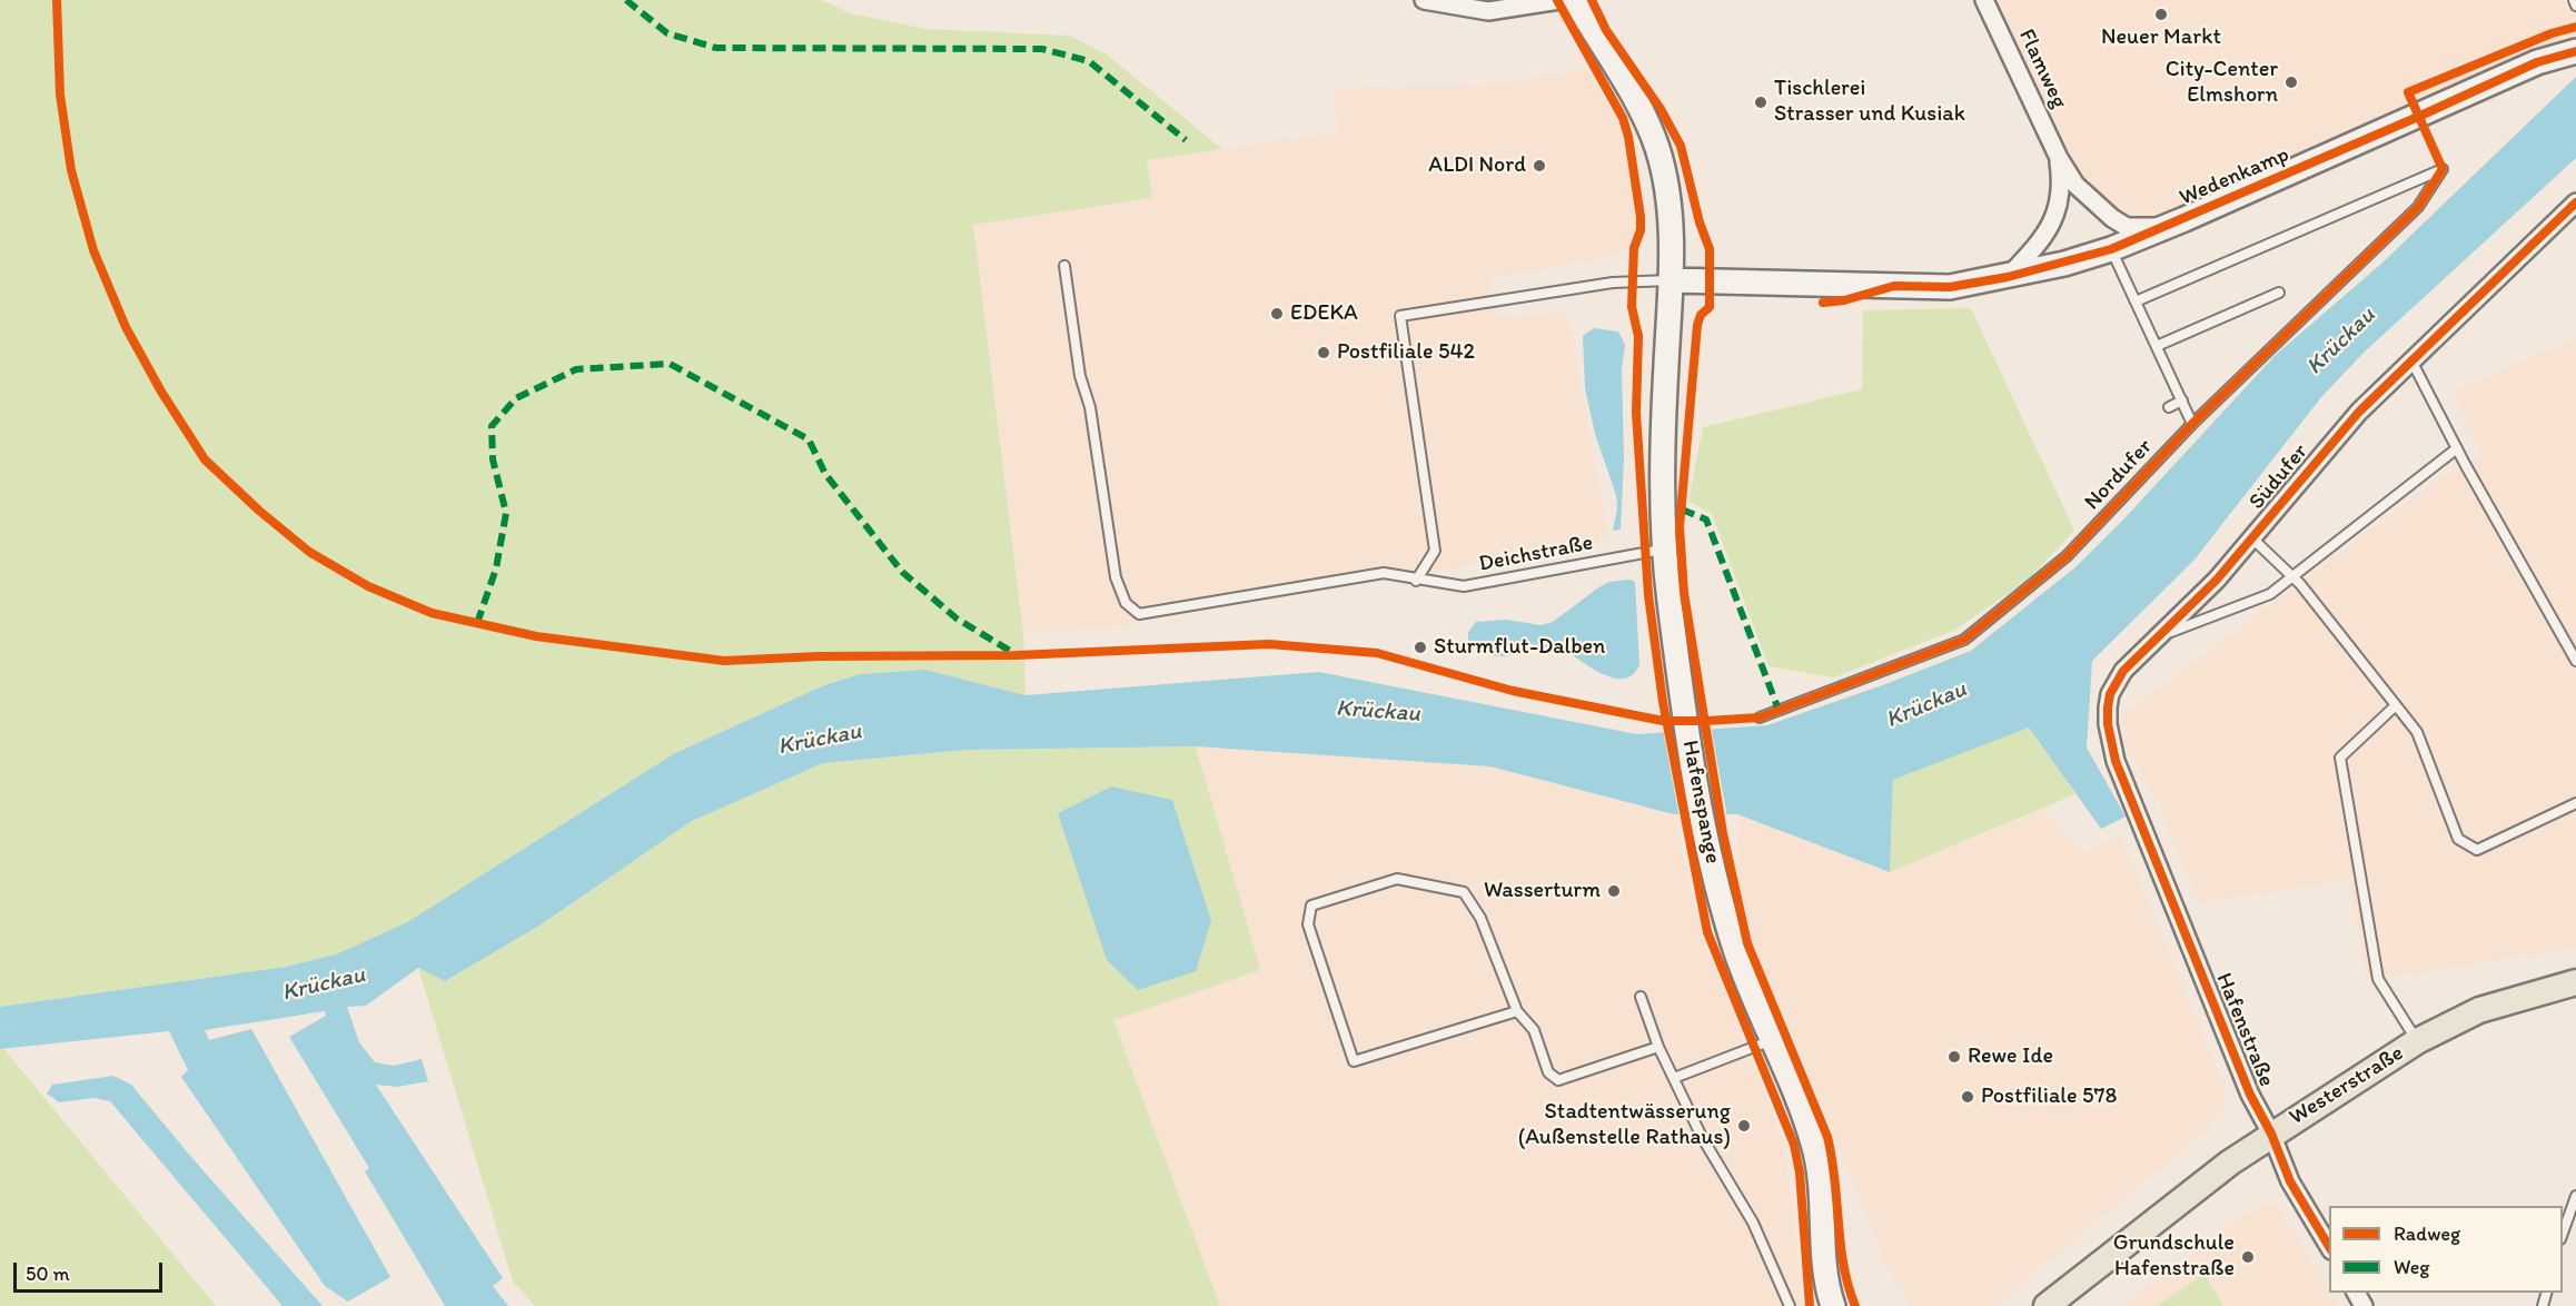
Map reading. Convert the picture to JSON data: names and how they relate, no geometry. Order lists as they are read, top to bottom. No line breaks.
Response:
{"streets":{"main road":["Wedenkamp","Hafenspange","Westerstraße"],"street":["Flamweg","Südufer","Hafenstraße"],"lane":["Nordufer","Deichstraße"]},"crossings":[["Flamweg","Wedenkamp"],["Wedenkamp","Hafenspange"],["Südufer","Hafenstraße"],["Deichstraße","Hafenspange"],["Hafenstraße","Westerstraße"]],"water":["Krückau"],"places":["Neuer Markt","City-Center Elmshorn","Tischlerei Strasser und Kusiak","ALDI Nord","EDEKA","Postfiliale 542","Sturmflut-Dalben","Wasserturm","Rewe Ide","Postfiliale 578","Stadtentwässerung (Außenstelle Rathaus)","Grundschule Hafenstraße"],"legend":["Radweg","Weg"],"scale_bar":"50 m"}
